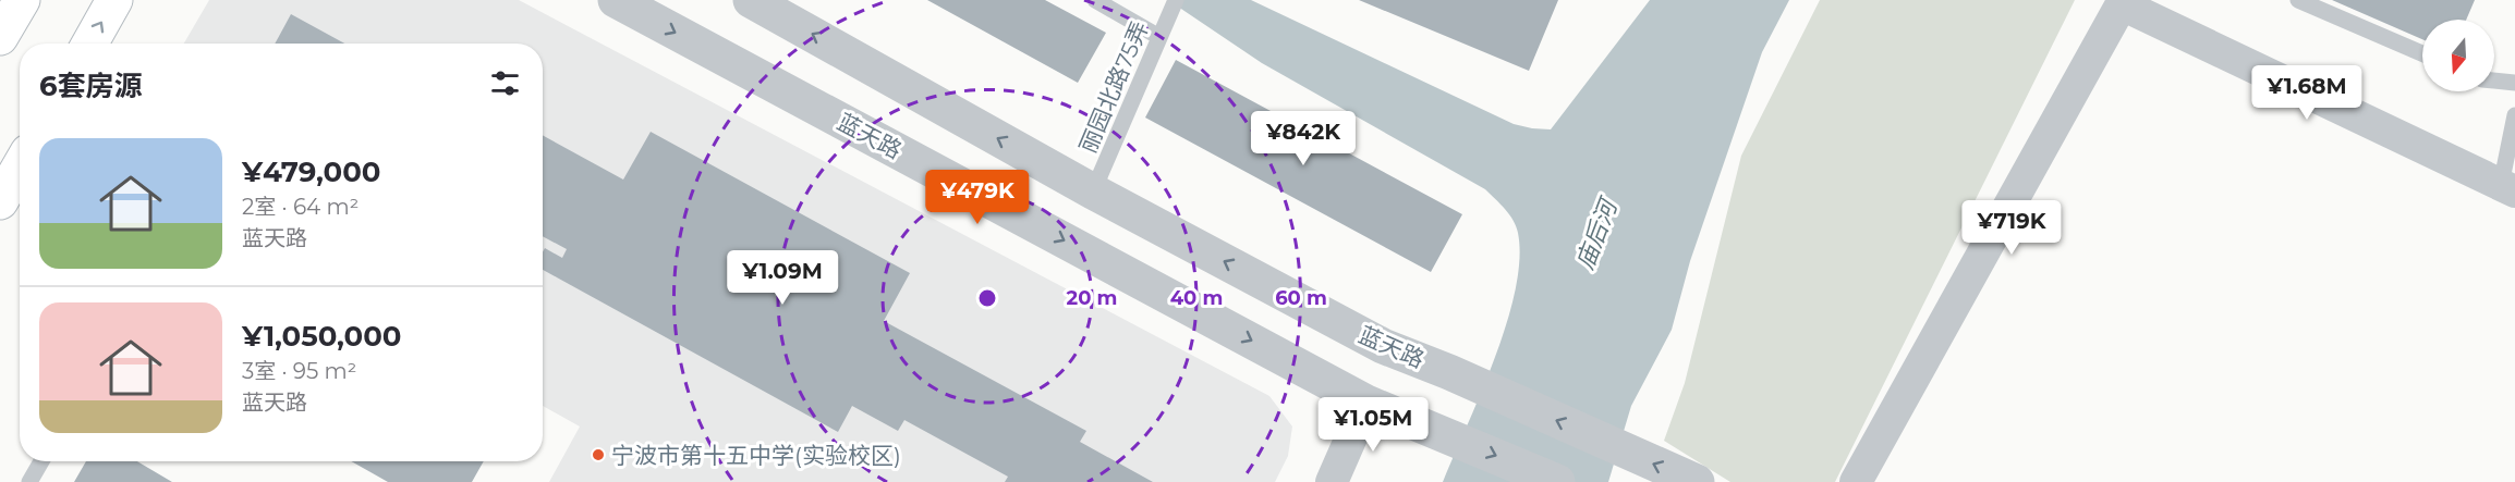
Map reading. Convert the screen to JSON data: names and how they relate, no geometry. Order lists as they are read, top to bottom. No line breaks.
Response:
{"streets":{"street":["蓝天路"],"lane":["丽园北路75弄"]},"crossings":[["丽园北路75弄","蓝天路"]],"water":["庙后河"],"places":["宁波市第十五中学(实验校区)"],"north":"bottom","page":{"heading":"6套房源","price":["¥1.68M","¥842K","¥479K","¥719K","¥1.09M","¥1.05M"],"list":[{"name":"¥479,000","note":"2室 · 64 m² · 蓝天路"},{"name":"¥1,050,000","note":"3室 · 95 m² · 蓝天路"}]},"rings":["20 m","40 m","60 m"]}
